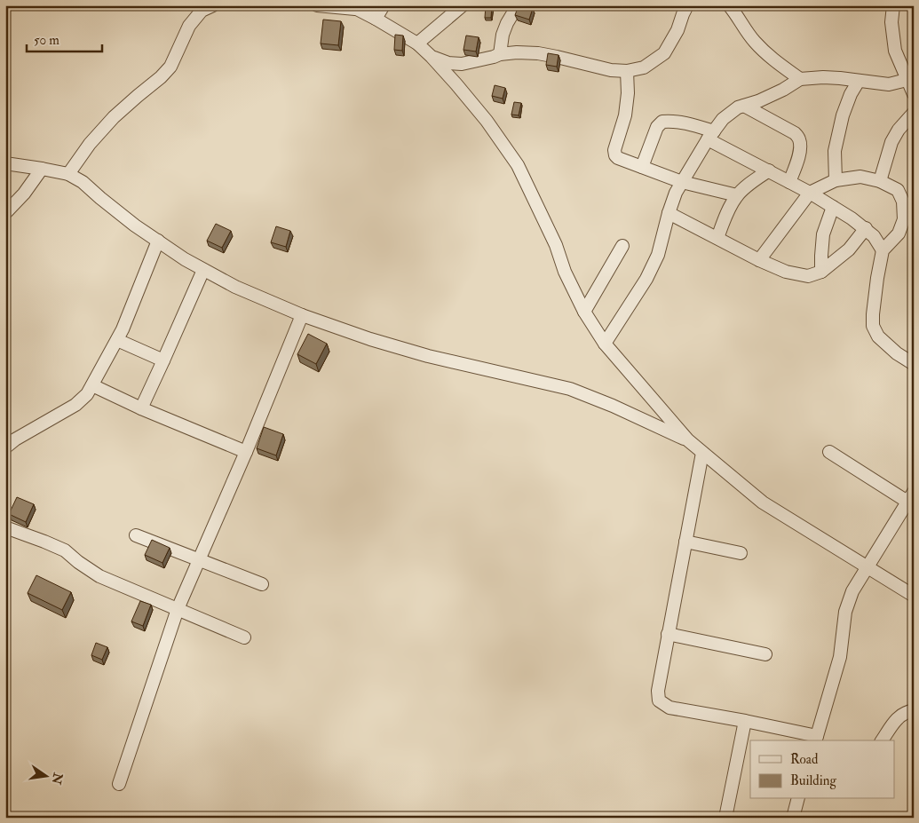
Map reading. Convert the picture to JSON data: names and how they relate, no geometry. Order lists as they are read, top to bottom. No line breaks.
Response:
{"legend":["Road","Building"],"scale_bar":"50 m","north":"right"}
